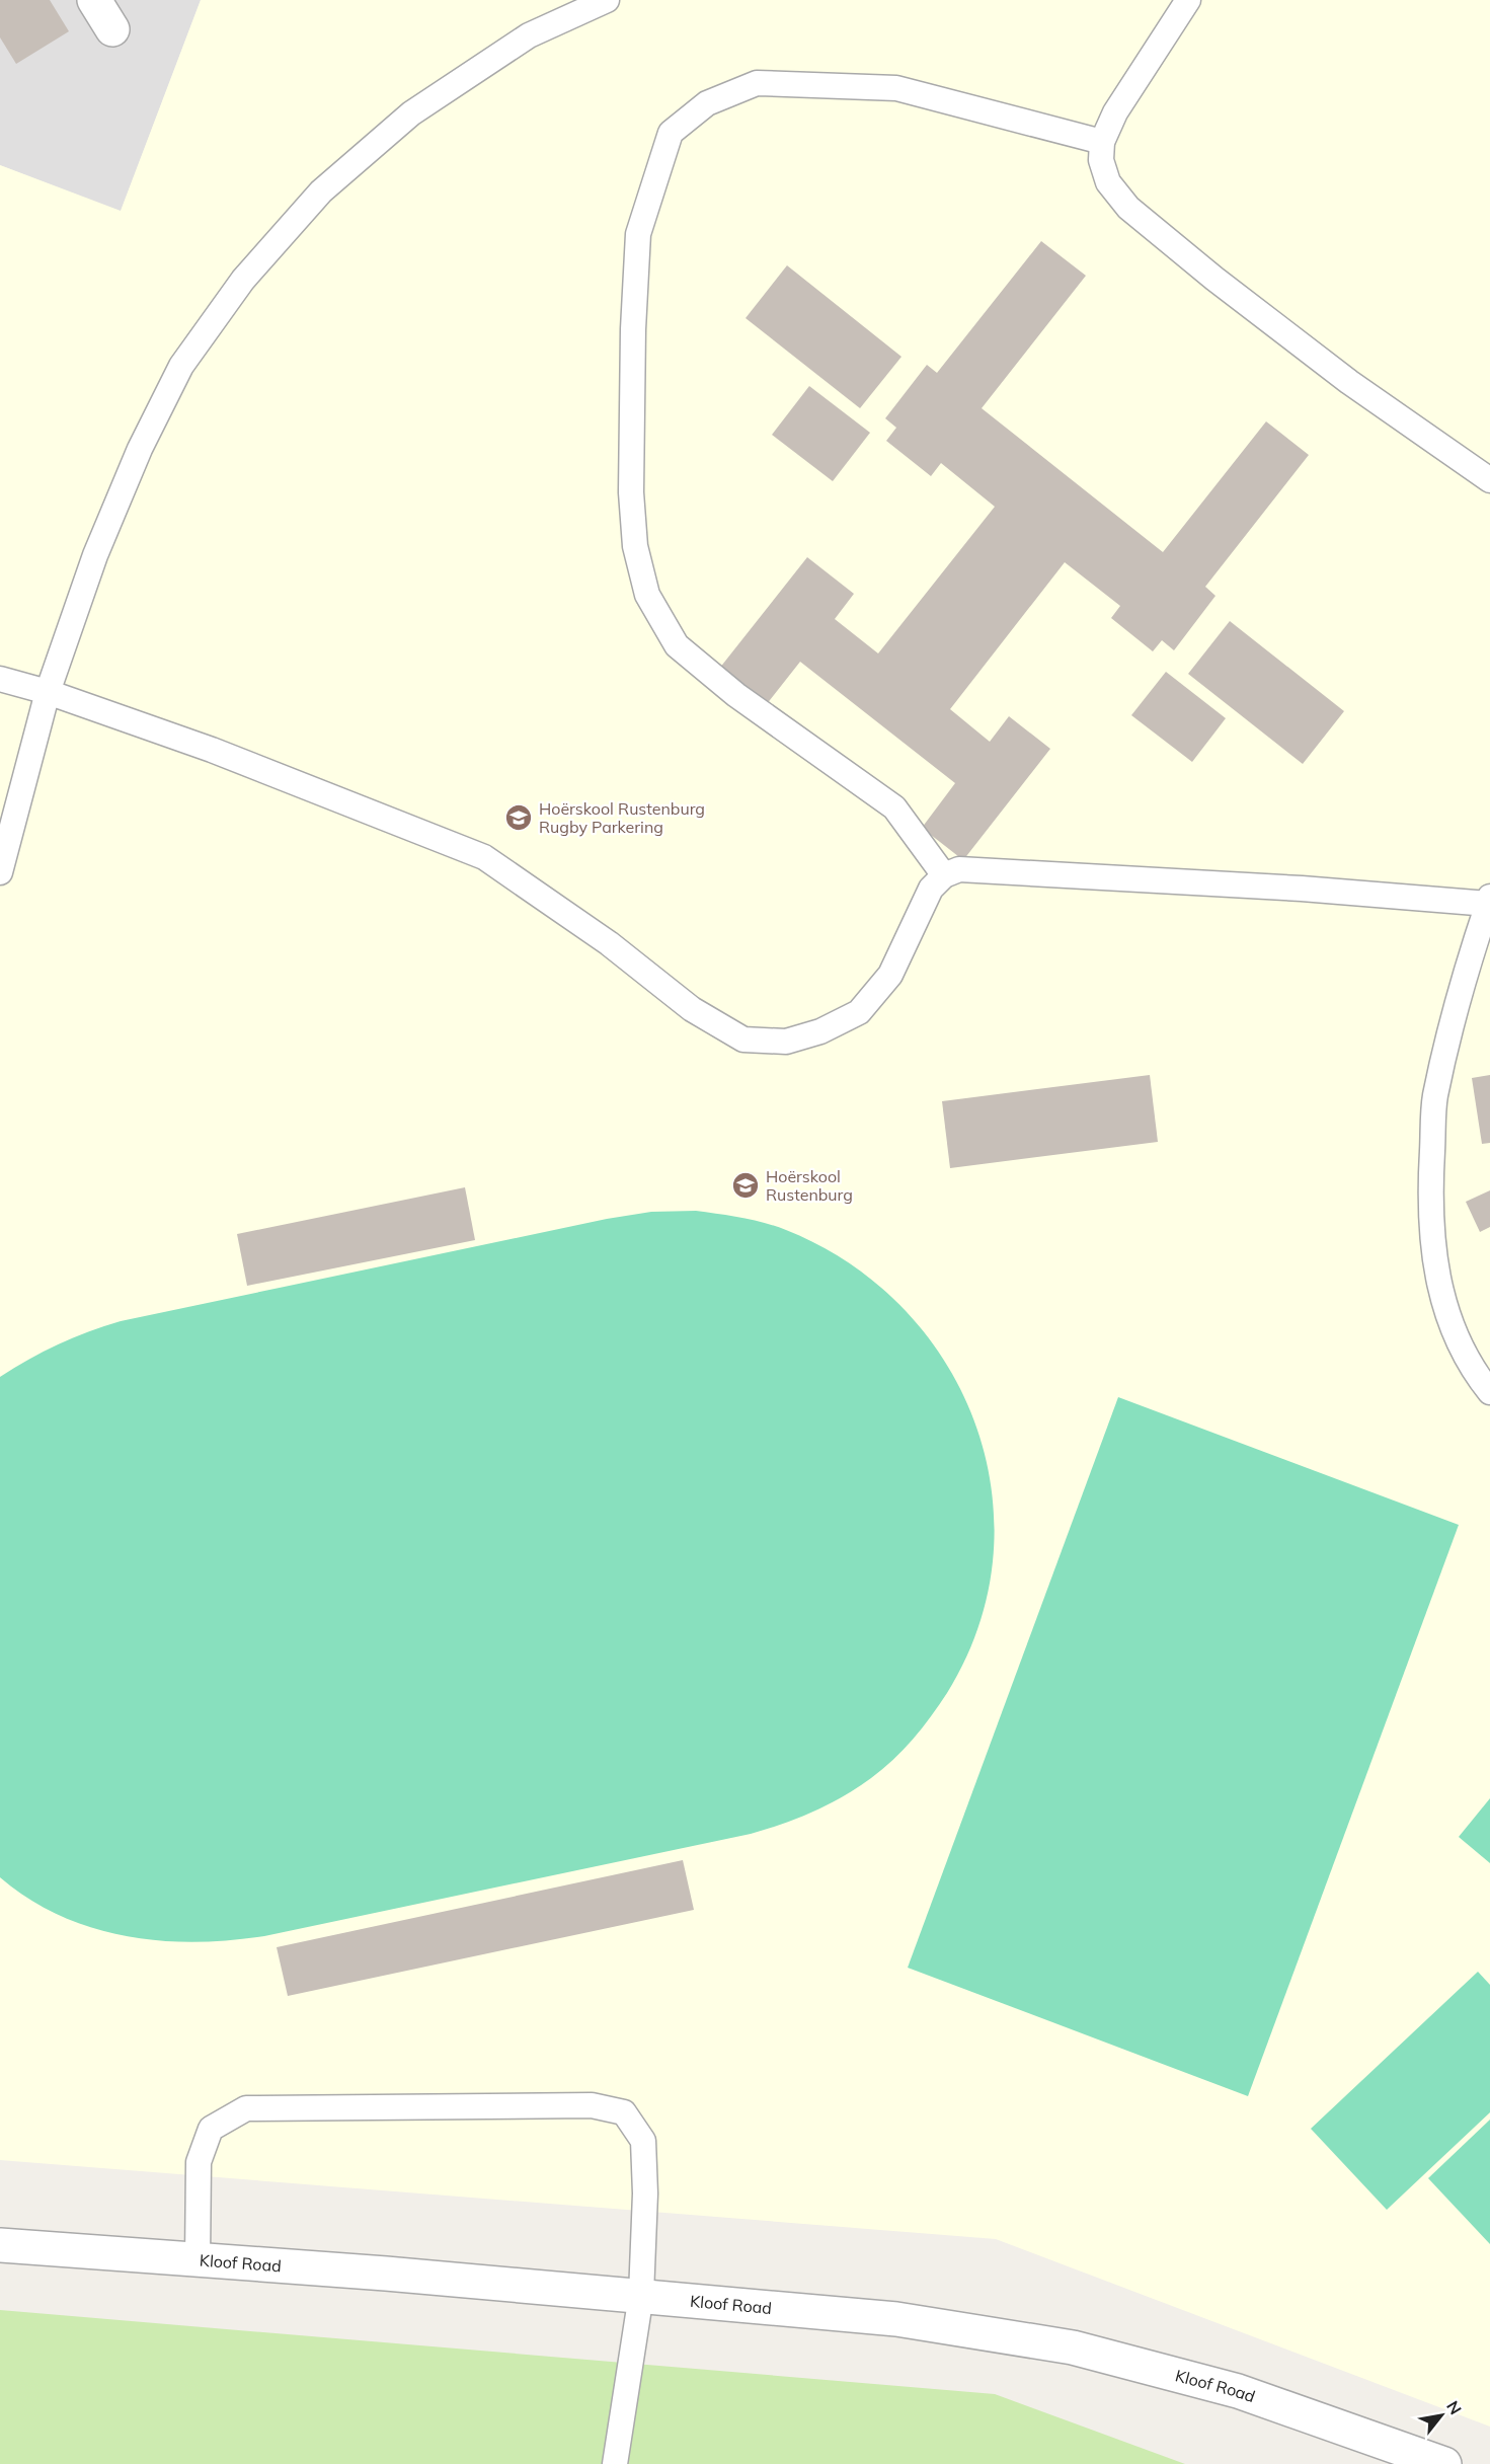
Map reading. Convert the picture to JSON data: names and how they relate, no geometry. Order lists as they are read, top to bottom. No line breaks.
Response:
{"streets":{"street":["Kloof Road"]},"places":{"school or university":["Hoërskool Rustenburg Rugby Parkering","Hoërskool Rustenburg"]},"north":"top right"}
